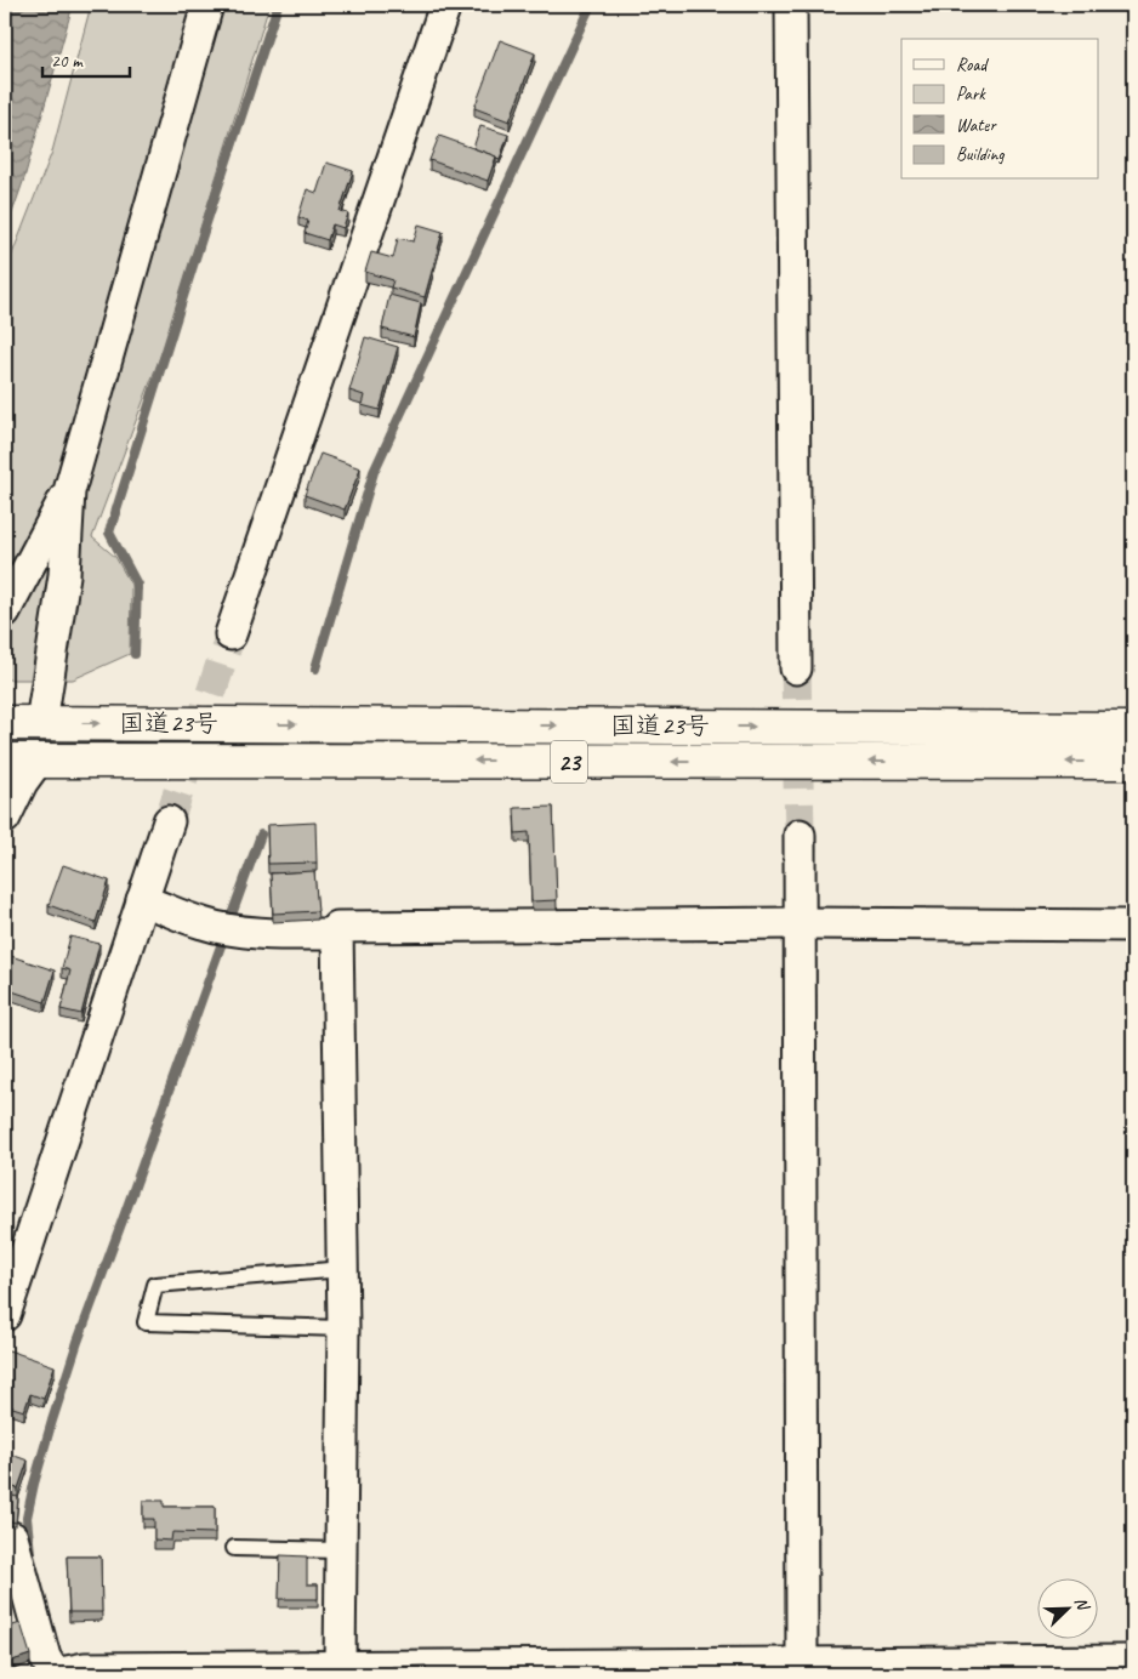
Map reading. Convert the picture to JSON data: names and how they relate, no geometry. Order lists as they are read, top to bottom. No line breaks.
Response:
{"streets":{"highway":["国道23号","23"]},"legend":["Road","Park","Water","Building"],"scale_bar":"20 m","north":"top right"}
